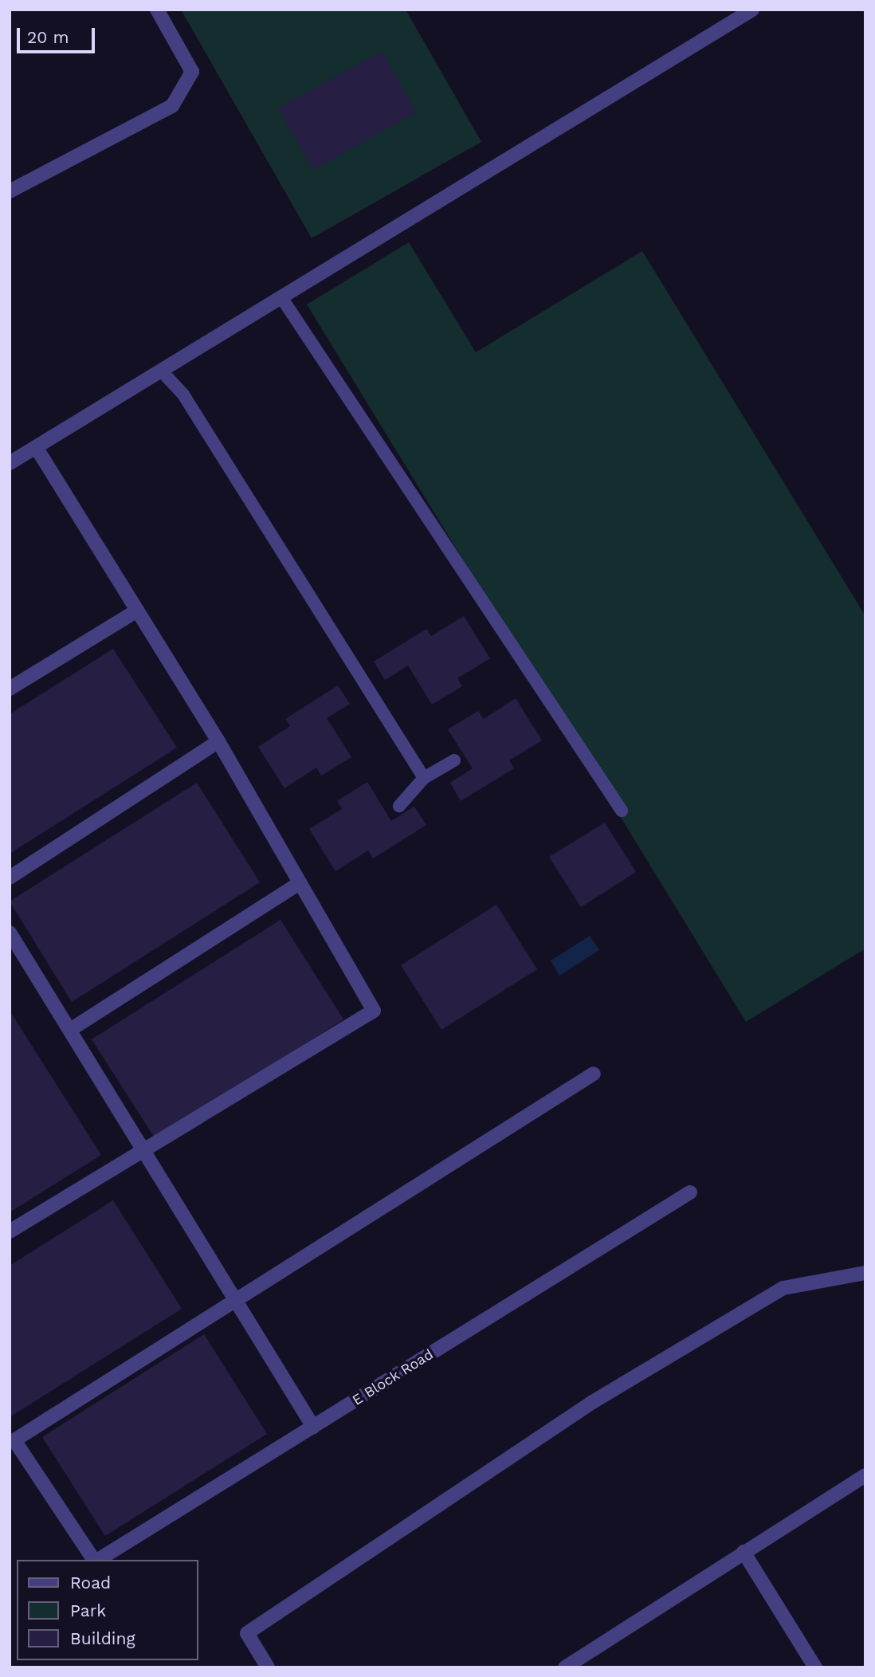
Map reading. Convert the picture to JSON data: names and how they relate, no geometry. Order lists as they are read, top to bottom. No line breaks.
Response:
{"streets":{"street":["E Block Road"]},"legend":["Road","Park","Building"],"scale_bar":"20 m"}
